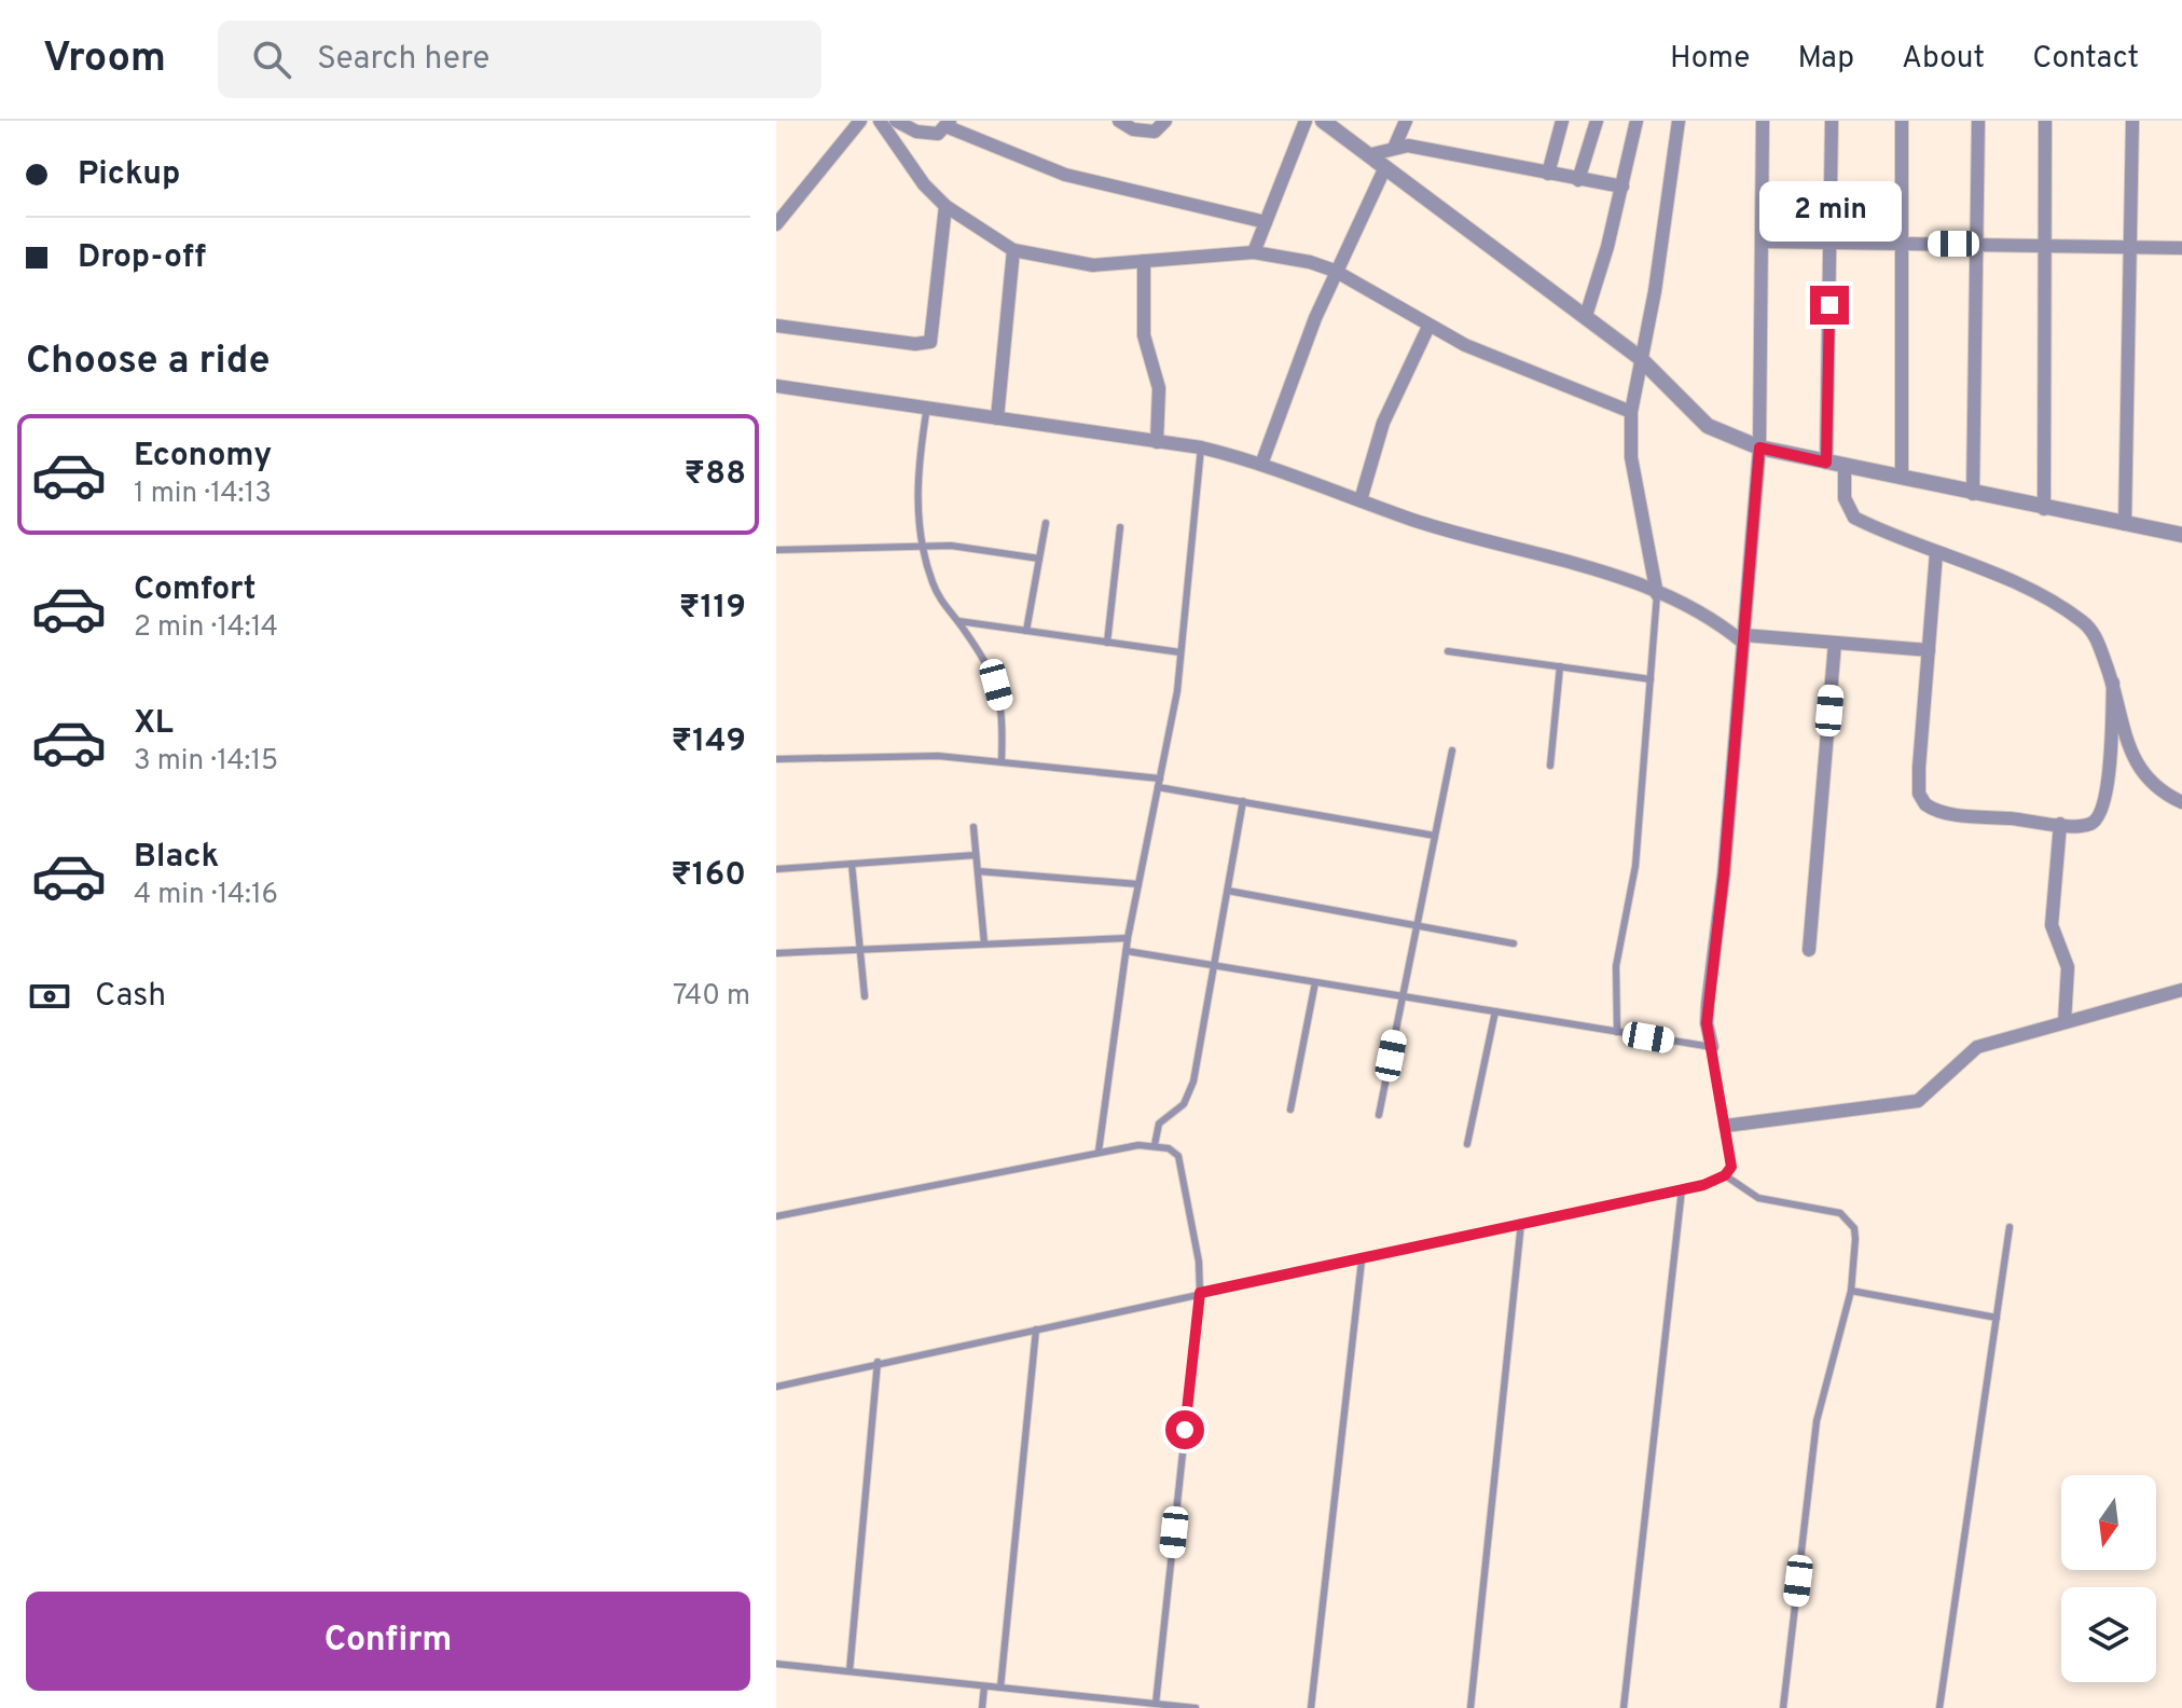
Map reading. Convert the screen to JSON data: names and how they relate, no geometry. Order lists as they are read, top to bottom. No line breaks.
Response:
{"north":"bottom","page":{"header":"Vroom","search":"Search here","nav":["Home","Map","About","Contact"],"banner":["Pickup","Drop-off"],"bubble":"2 min","heading":"Choose a ride","list":[{"name":"Economy","note":"1 min · 14:13","value":"₹88"},{"name":"Comfort","note":"2 min · 14:14","value":"₹119"},{"name":"XL","note":"3 min · 14:15","value":"₹149"},{"name":"Black","note":"4 min · 14:16","value":"₹160"}],"pay":["Cash","740 m"],"buttons":"Confirm"}}
